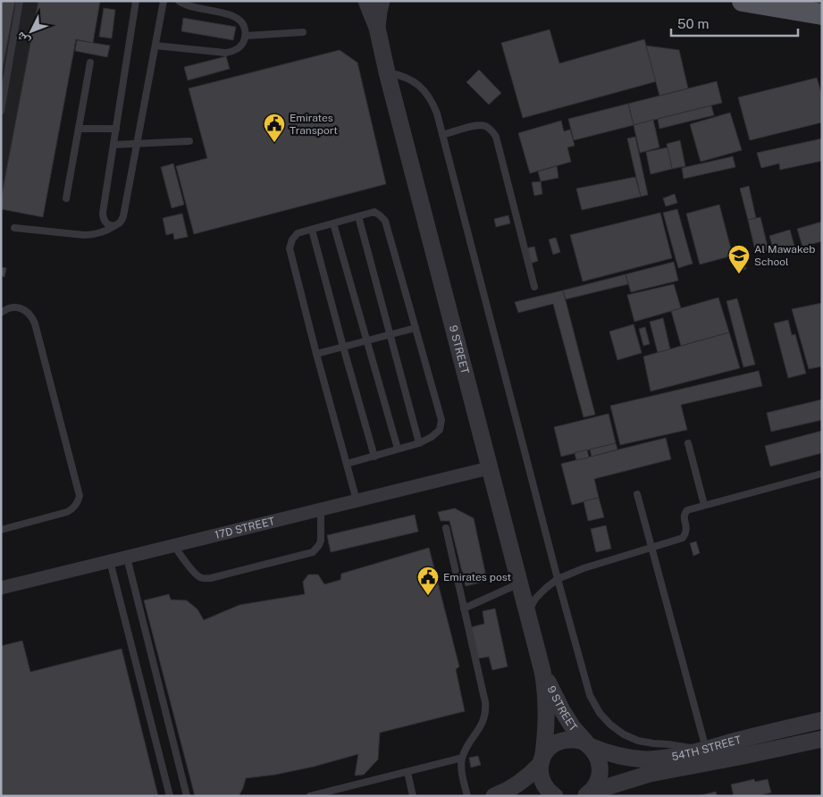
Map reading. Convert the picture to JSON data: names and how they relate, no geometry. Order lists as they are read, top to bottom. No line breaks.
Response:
{"streets":{"street":["9 STREET","17D STREET","54TH STREET"]},"crossings":[["9 STREET","17D STREET"],["9 STREET","54TH STREET"]],"places":{"public building":["Emirates Transport","Emirates post"],"school or university":["Al Mawakeb School"]},"scale_bar":"50 m","north":"bottom left"}
